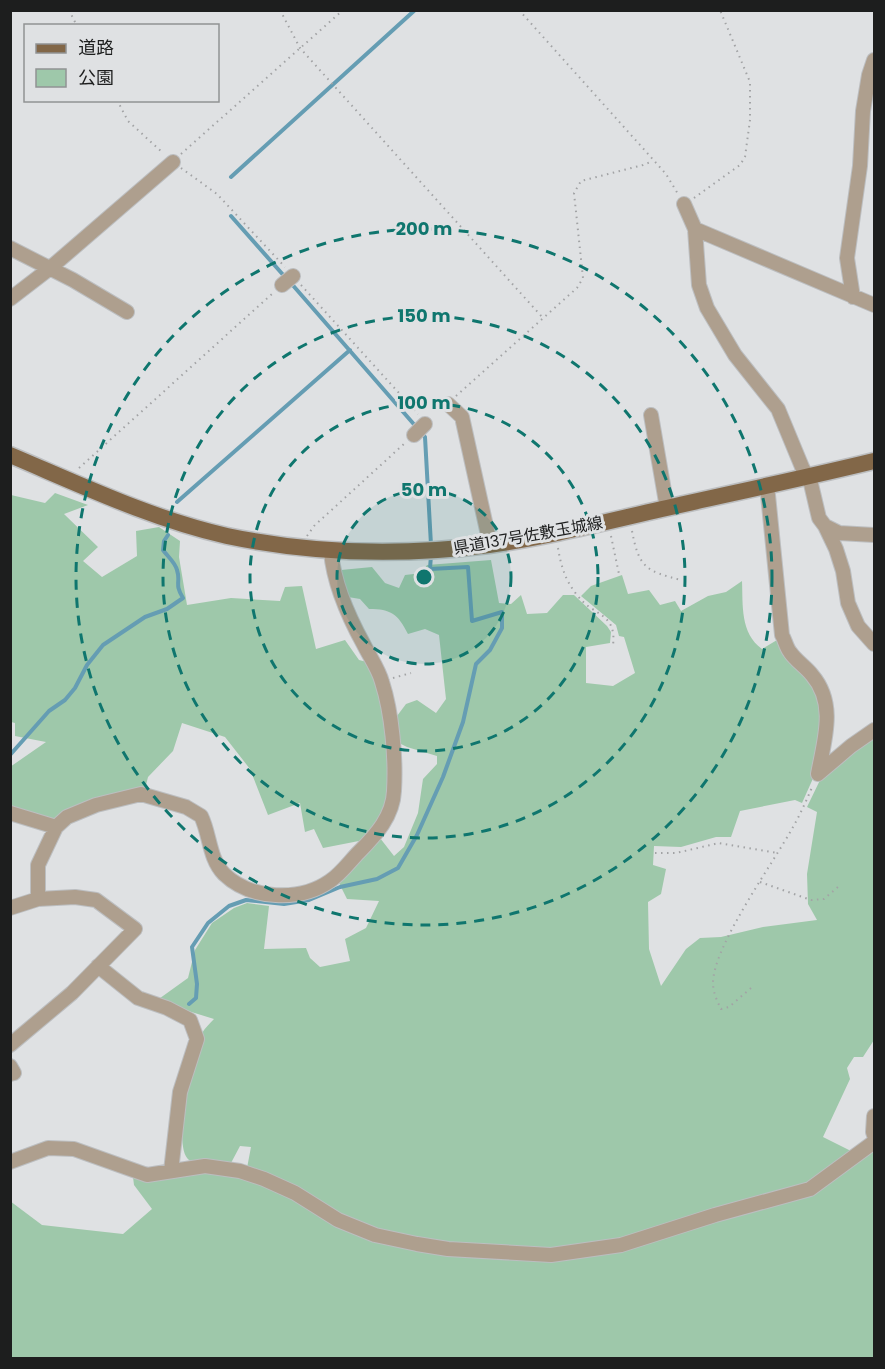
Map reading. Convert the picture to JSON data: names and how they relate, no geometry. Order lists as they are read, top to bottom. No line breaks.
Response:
{"streets":{"main road":["県道137号佐敷玉城線"]},"legend":["道路","公園"],"rings":["200 m","150 m","100 m","50 m"]}
